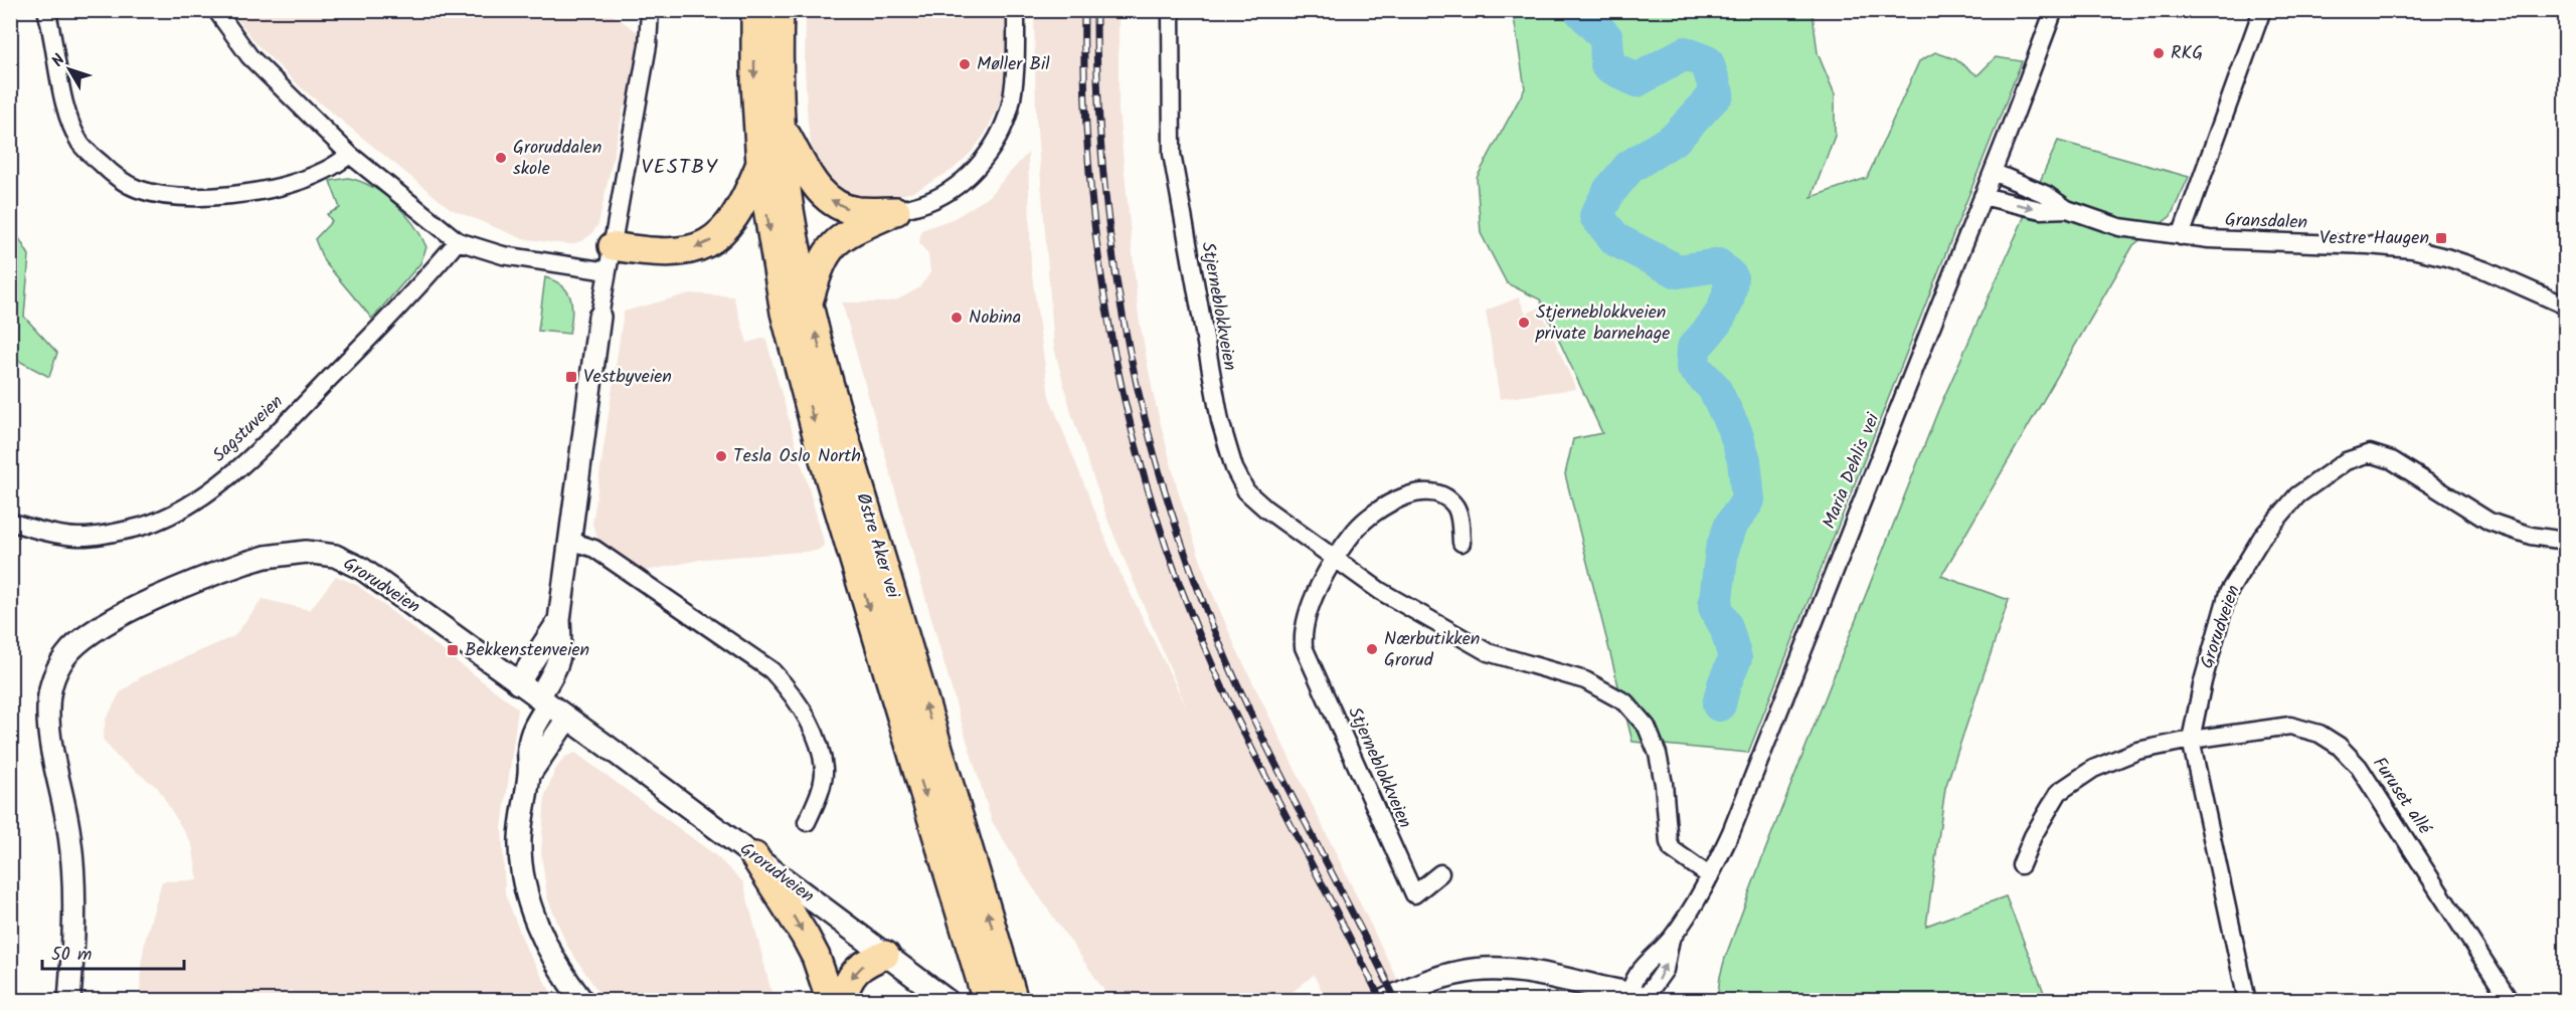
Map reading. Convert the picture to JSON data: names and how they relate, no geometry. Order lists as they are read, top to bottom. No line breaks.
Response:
{"streets":{"highway":["Østre Aker vei"],"street":["Gransdalen","Stjerneblokkveien","Sagstuveien","Maria Dehlis vei","Grorudveien","Furuset allé"]},"crossings":[["Gransdalen","Maria Dehlis vei"],["Stjerneblokkveien","Maria Dehlis vei"],["Grorudveien","Furuset allé"]],"districts":["VESTBY"],"places":{"other":["RKG","Møller Bil","Groruddalen skole","Nobina","Stjerneblokkveien private barnehage","Tesla Oslo North","Nærbutikken Grorud"],"transit":["Vestre Haugen","Vestbyveien","Bekkenstenveien"]},"scale_bar":"50 m","north":"top left"}
